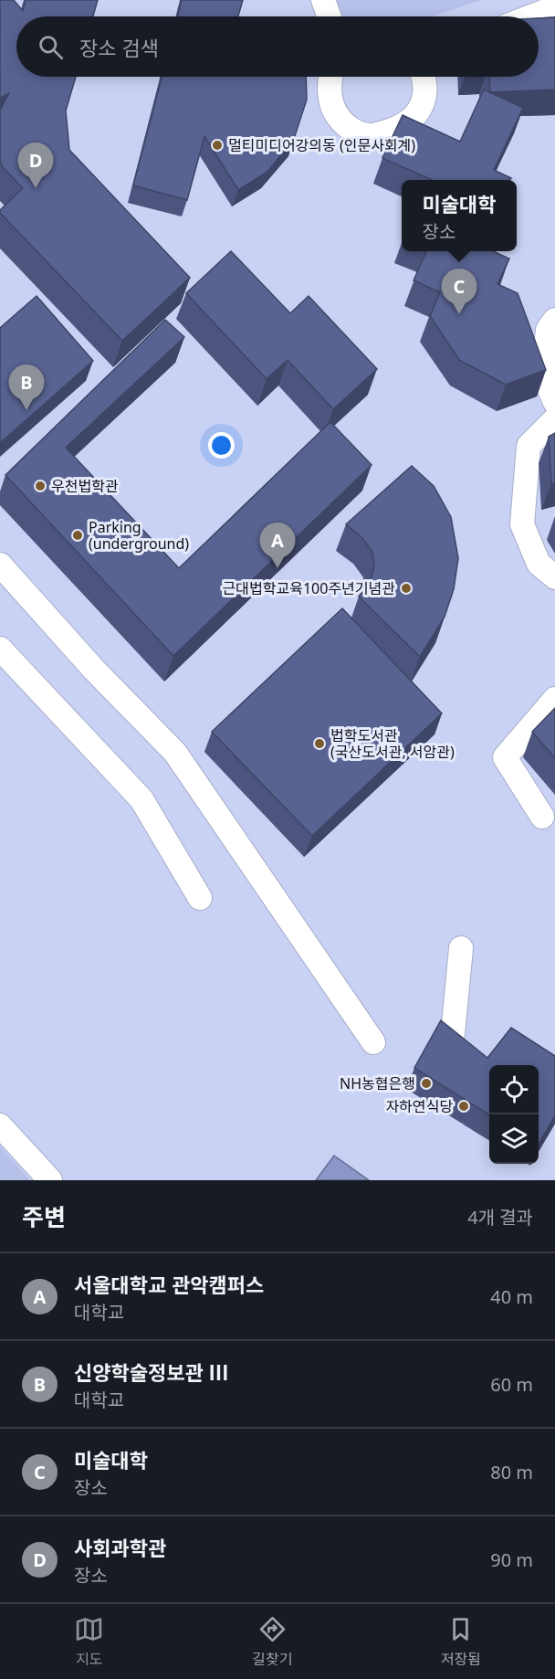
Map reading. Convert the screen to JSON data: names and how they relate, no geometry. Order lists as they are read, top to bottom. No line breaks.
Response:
{"places":["멀티미디어강의동 (인문사회계)","우천법학관","Parking (underground)","근대법학교육100주년기념관","법학도서관 (국산도서관, 서암관)","NH농협은행","자하연식당"],"page":{"search":"장소 검색","pins":["D","C","B","A"],"popup":["미술대학","장소"],"heading":["주변","4개 결과"],"list":[{"mark":"A","name":"서울대학교 관악캠퍼스","note":"대학교","value":"40 m"},{"mark":"B","name":"신양학술정보관 Ⅲ","note":"대학교","value":"60 m"},{"mark":"C","name":"미술대학","note":"장소","value":"80 m"},{"mark":"D","name":"사회과학관","note":"장소","value":"90 m"}],"nav":["지도","길찾기","저장됨"]}}
